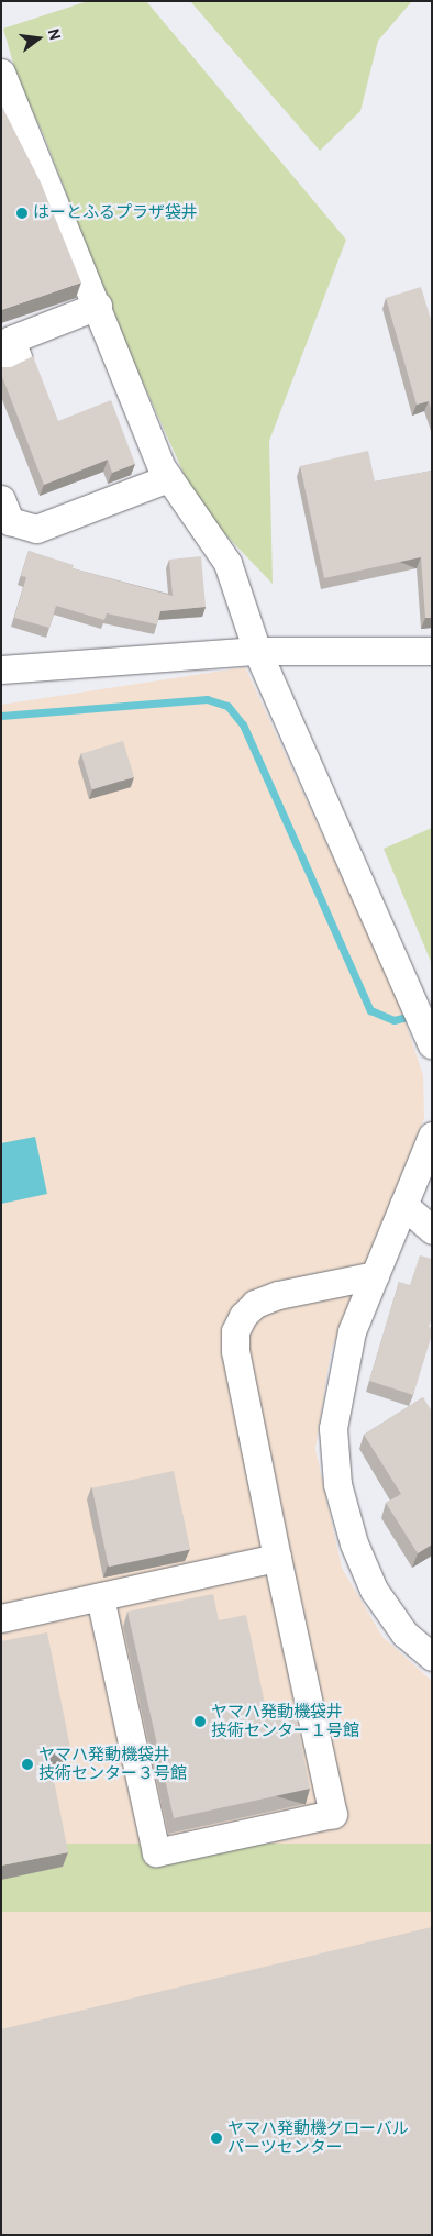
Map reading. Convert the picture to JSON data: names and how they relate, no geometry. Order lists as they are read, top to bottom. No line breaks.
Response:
{"places":["はーとふるプラザ袋井","ヤマハ発動機袋井 技術センター１号館","ヤマハ発動機袋井 技術センター３号館","ヤマハ発動機グローバル パーツセンター"],"north":"right"}
